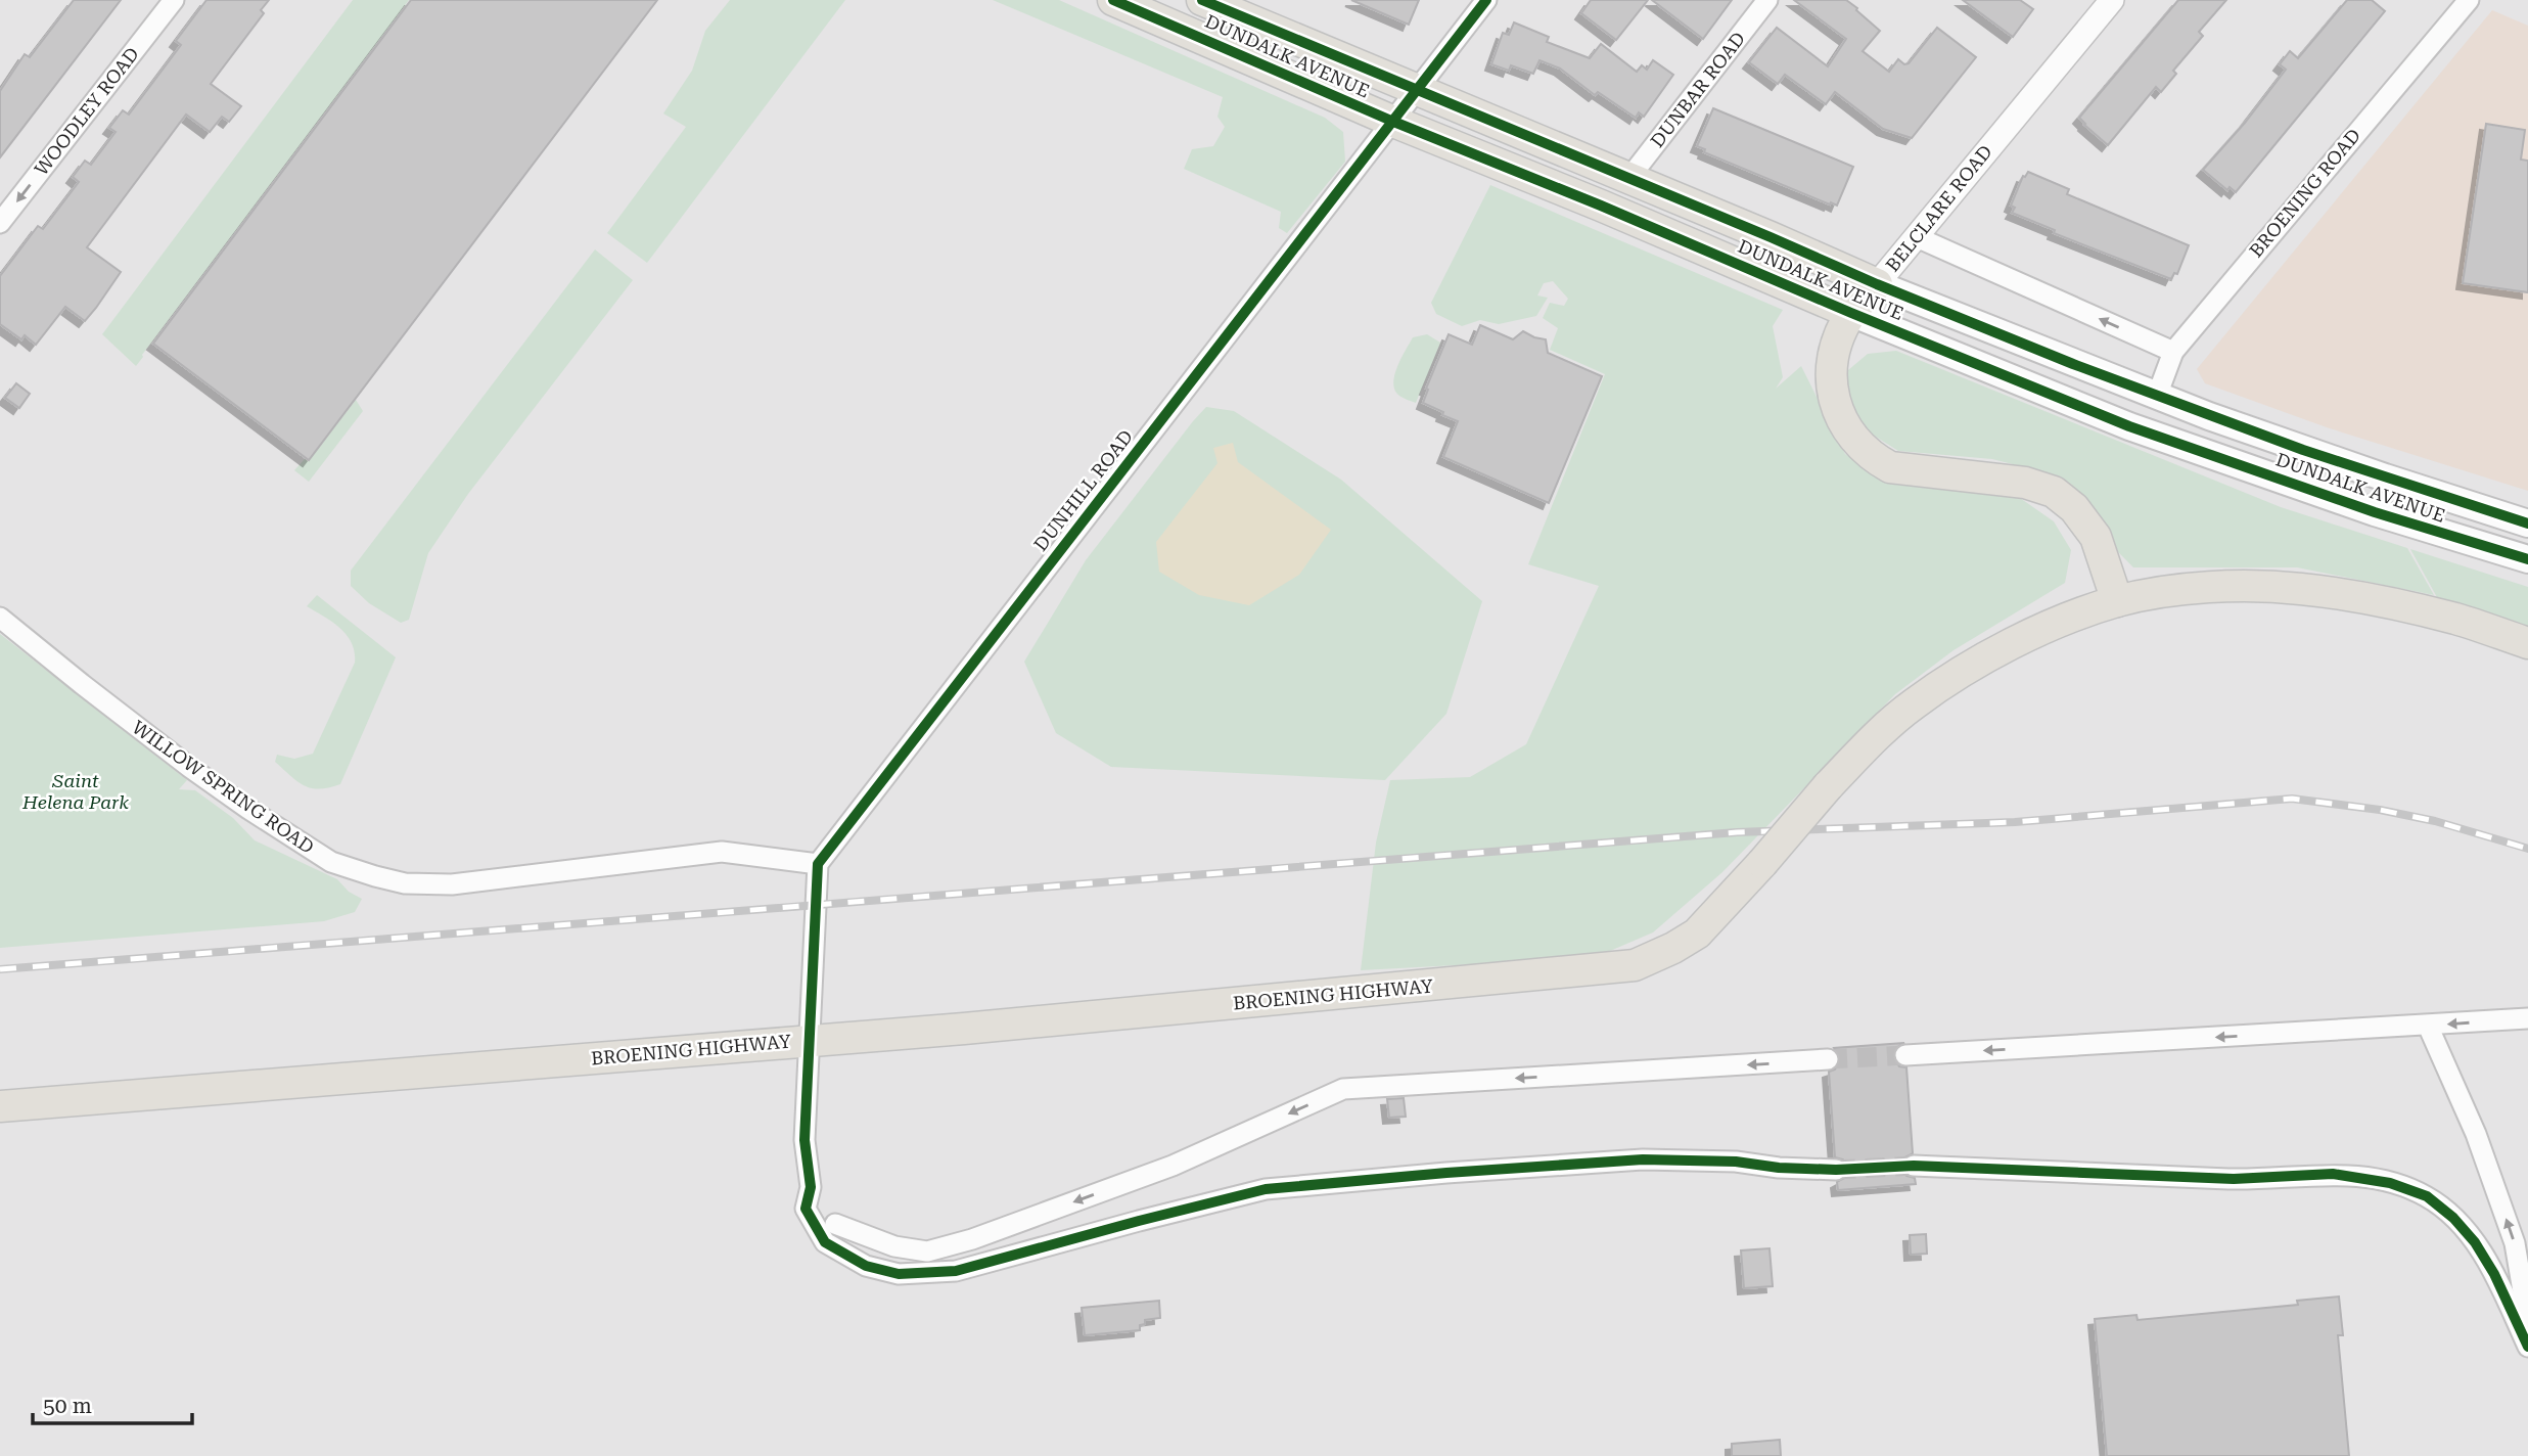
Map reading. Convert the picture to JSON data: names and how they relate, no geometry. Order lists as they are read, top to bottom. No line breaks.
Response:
{"streets":{"main road":["DUNDALK AVENUE","BELCLARE ROAD","BROENING HIGHWAY"],"street":["DUNBAR ROAD","WOODLEY ROAD","BROENING ROAD","DUNHILL ROAD","WILLOW SPRING ROAD"]},"crossings":[["DUNDALK AVENUE","DUNBAR ROAD"],["DUNDALK AVENUE","BROENING ROAD"],["DUNDALK AVENUE","BELCLARE ROAD"],["DUNDALK AVENUE","DUNHILL ROAD"],["BELCLARE ROAD","BROENING HIGHWAY"],["DUNHILL ROAD","WILLOW SPRING ROAD"]],"one_way":["WOODLEY ROAD"],"parks":["Saint Helena Park"],"scale_bar":"50 m"}
